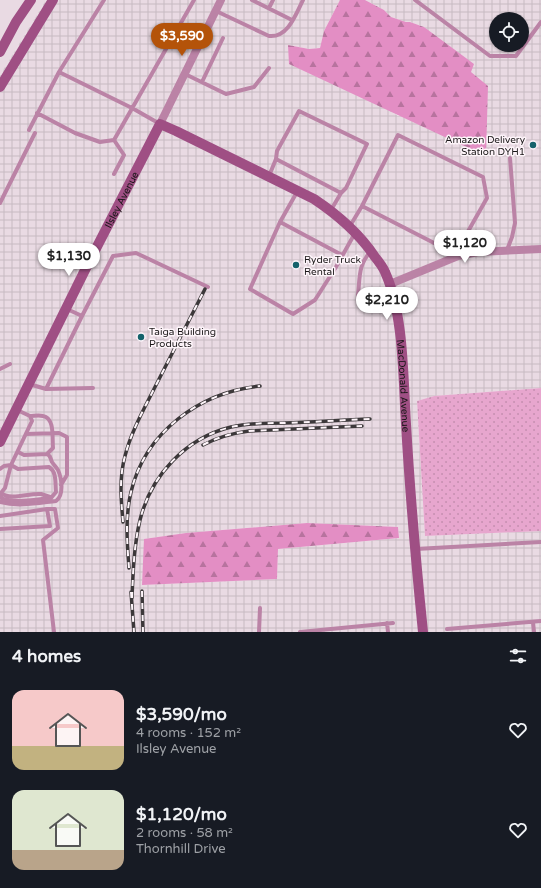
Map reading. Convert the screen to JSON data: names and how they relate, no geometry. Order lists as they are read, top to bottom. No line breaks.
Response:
{"streets":{"street":["Ilsley Avenue","MacDonald Avenue"]},"crossings":[["Ilsley Avenue","MacDonald Avenue"]],"places":["Amazon Delivery Station DYH1","Ryder Truck Rental","Taiga Building Products"],"page":{"price":["$3,590","$1,120","$1,130","$2,210"],"heading":"4 homes","list":[{"name":"$3,590/mo","note":"4 rooms · 152 m² · Ilsley Avenue"},{"name":"$1,120/mo","note":"2 rooms · 58 m² · Thornhill Drive"}]}}
